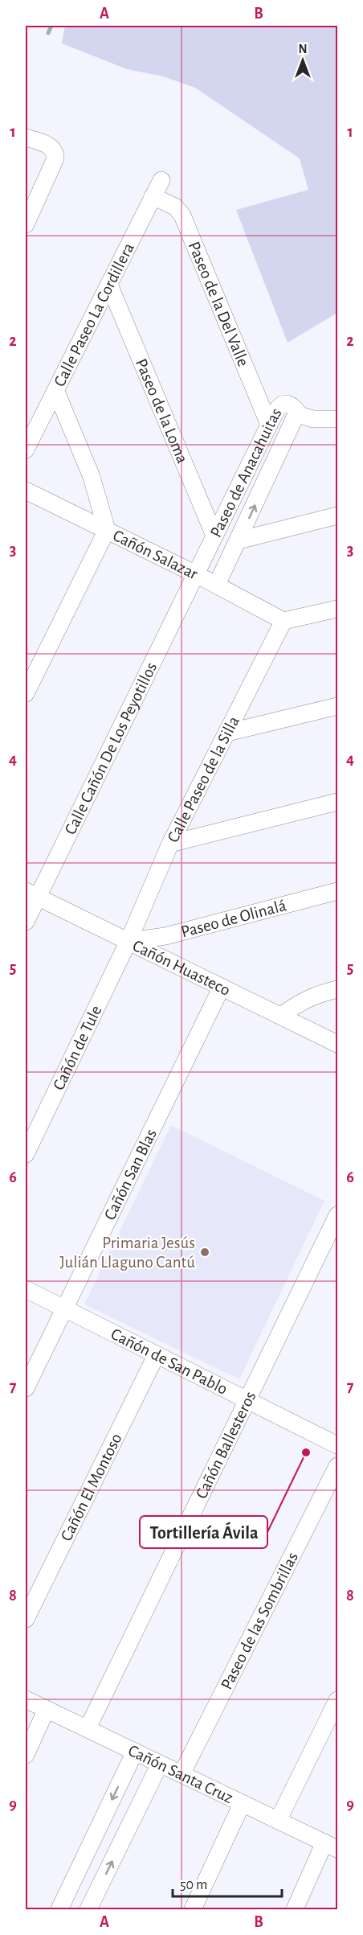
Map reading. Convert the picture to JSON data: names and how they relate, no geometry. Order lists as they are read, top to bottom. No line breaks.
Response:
{"streets":{"street":["Paseo de la Del Valle","Calle Paseo La Cordillera","Paseo de la Loma","Paseo de Anacahuitas","Cañón Salazar","Calle Cañón De Los Peyotillos","Calle Paseo de la Silla","Paseo de Olinalá","Cañón Huasteco","Cañón de Tule","Cañón San Blas","Cañón de San Pablo","Cañón Ballesteros","Cañón El Montoso","Paseo de las Sombrillas","Cañón Santa Cruz"]},"crossings":[["Paseo de la Del Valle","Calle Paseo La Cordillera"],["Paseo de la Del Valle","Paseo de Anacahuitas"],["Calle Paseo La Cordillera","Paseo de la Loma"],["Paseo de la Loma","Paseo de Anacahuitas"],["Paseo de Anacahuitas","Cañón Salazar"],["Paseo de Anacahuitas","Calle Cañón De Los Peyotillos"],["Cañón Salazar","Calle Cañón De Los Peyotillos"],["Cañón Salazar","Calle Paseo de la Silla"],["Calle Cañón De Los Peyotillos","Cañón Huasteco"],["Calle Paseo de la Silla","Paseo de Olinalá"],["Calle Paseo de la Silla","Cañón Huasteco"],["Calle Paseo de la Silla","Cañón de Tule"],["Paseo de Olinalá","Cañón Huasteco"],["Paseo de Olinalá","Cañón de Tule"],["Cañón Huasteco","Cañón de Tule"],["Cañón Huasteco","Cañón San Blas"],["Cañón San Blas","Cañón de San Pablo"],["Cañón de San Pablo","Cañón Ballesteros"],["Cañón de San Pablo","Cañón El Montoso"],["Cañón Ballesteros","Cañón Santa Cruz"],["Paseo de las Sombrillas","Cañón Santa Cruz"]],"places":["Primaria Jesús Julián Llaguno Cantú","Tortillería Ávila"],"scale_bar":"50 m","north":"top","grid":{"columns":["A","B"],"rows":["1","2","3","4","5","6","7","8","9"]}}
